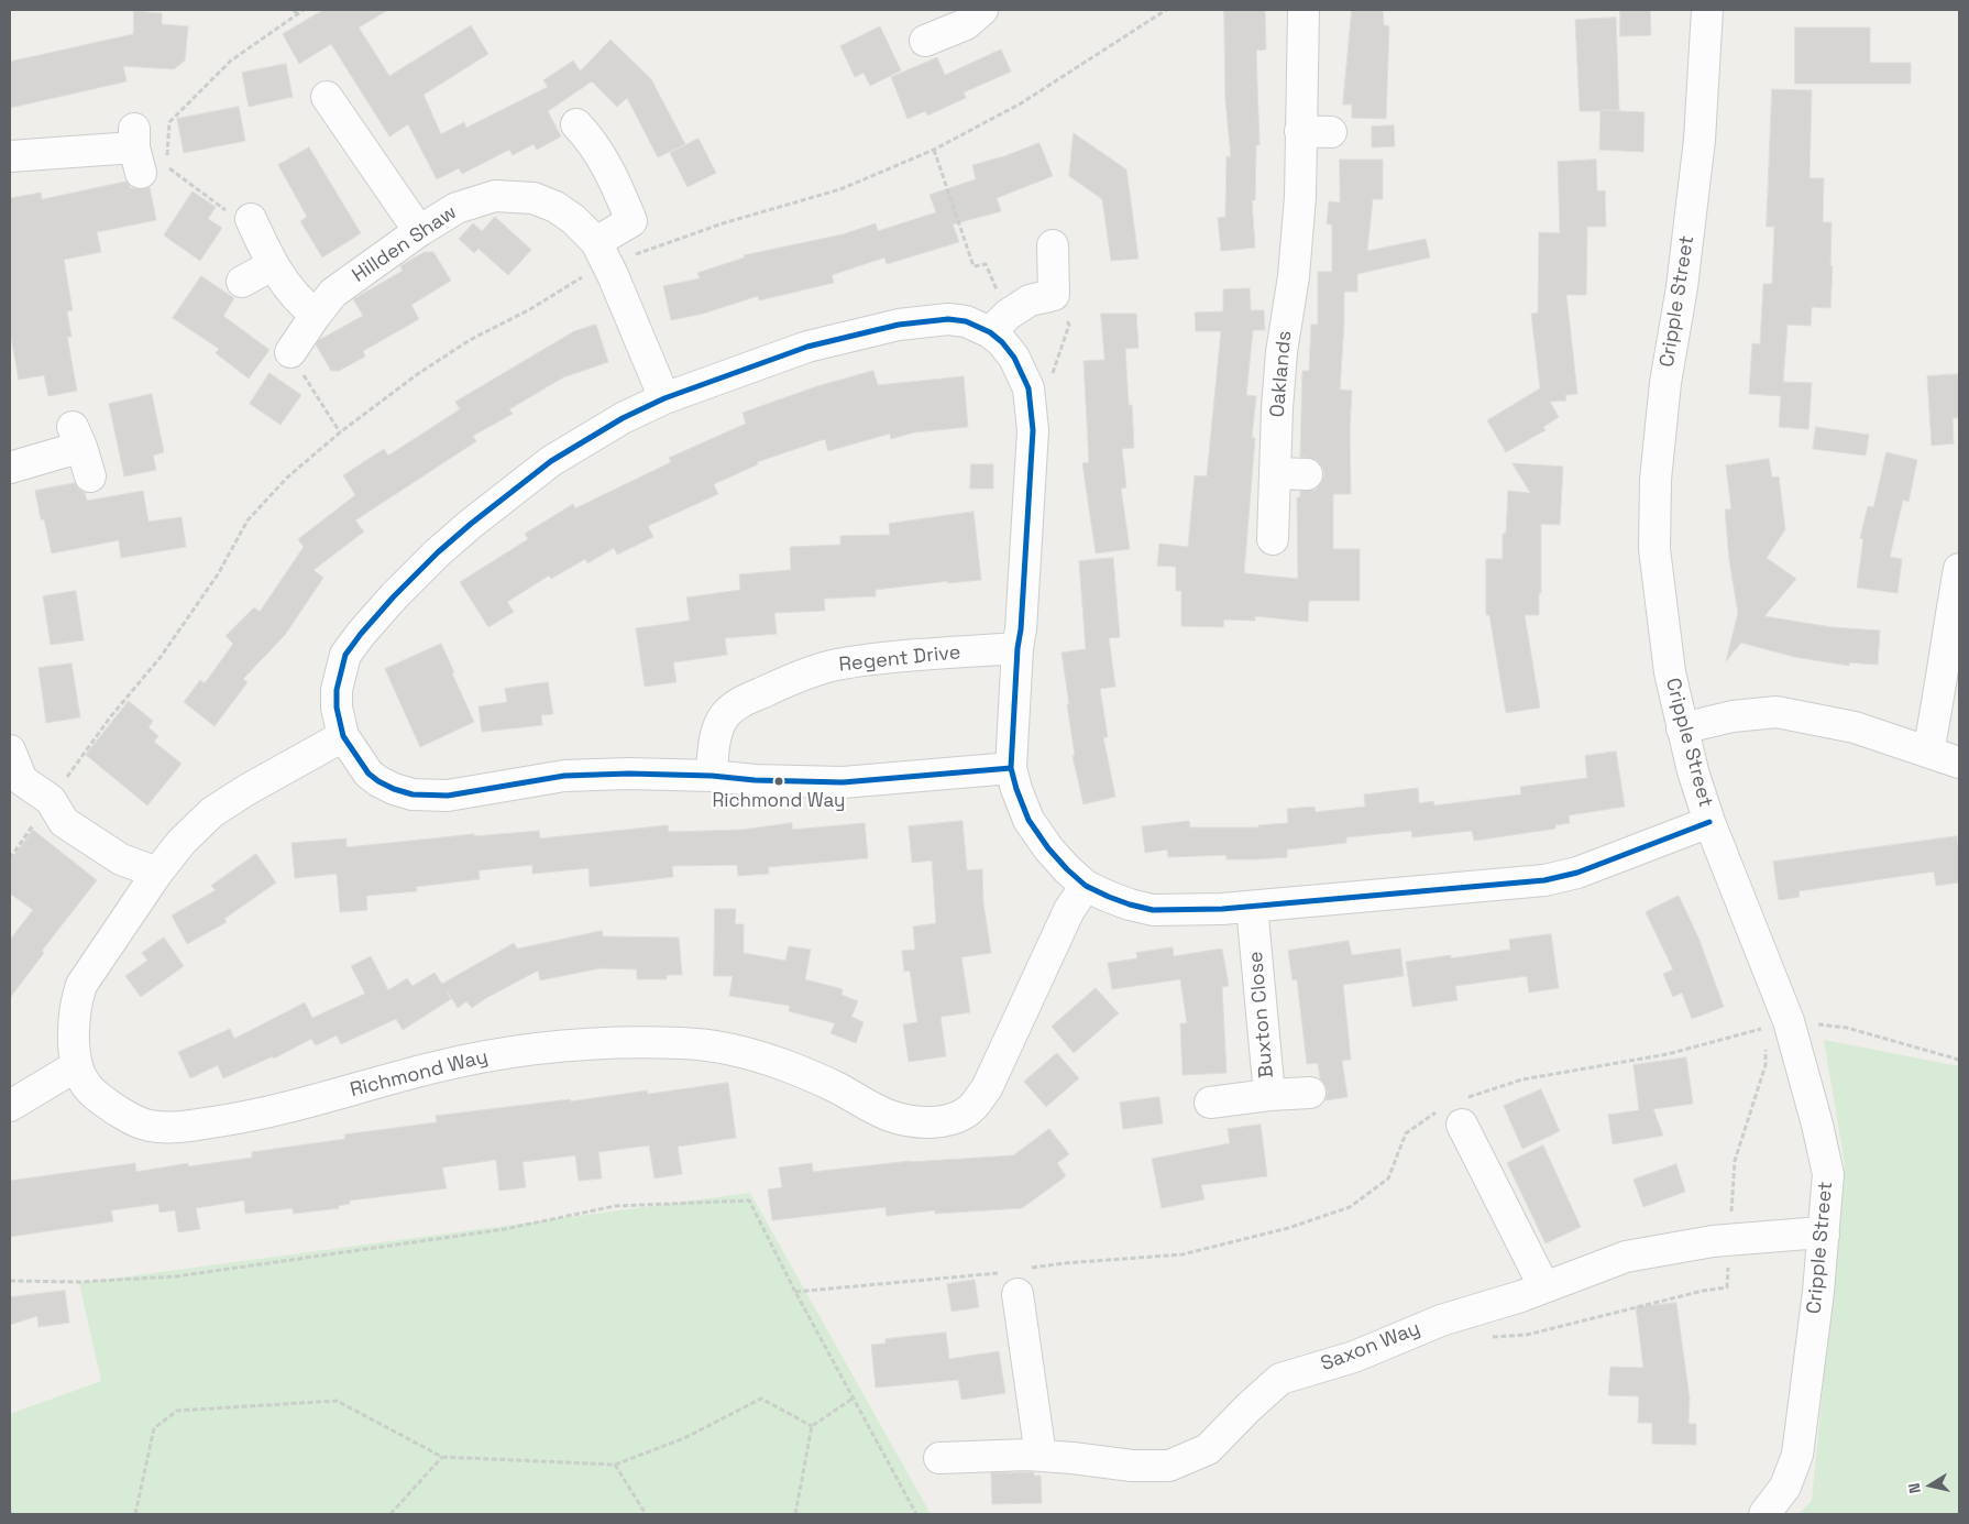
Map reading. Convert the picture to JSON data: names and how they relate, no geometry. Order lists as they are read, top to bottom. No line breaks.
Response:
{"streets":{"street":["Hillden Shaw","Cripple Street","Oaklands","Regent Drive","Buxton Close","Richmond Way","Saxon Way"]},"crossings":[["Cripple Street","Saxon Way"]],"places":["Richmond Way"],"north":"left"}
